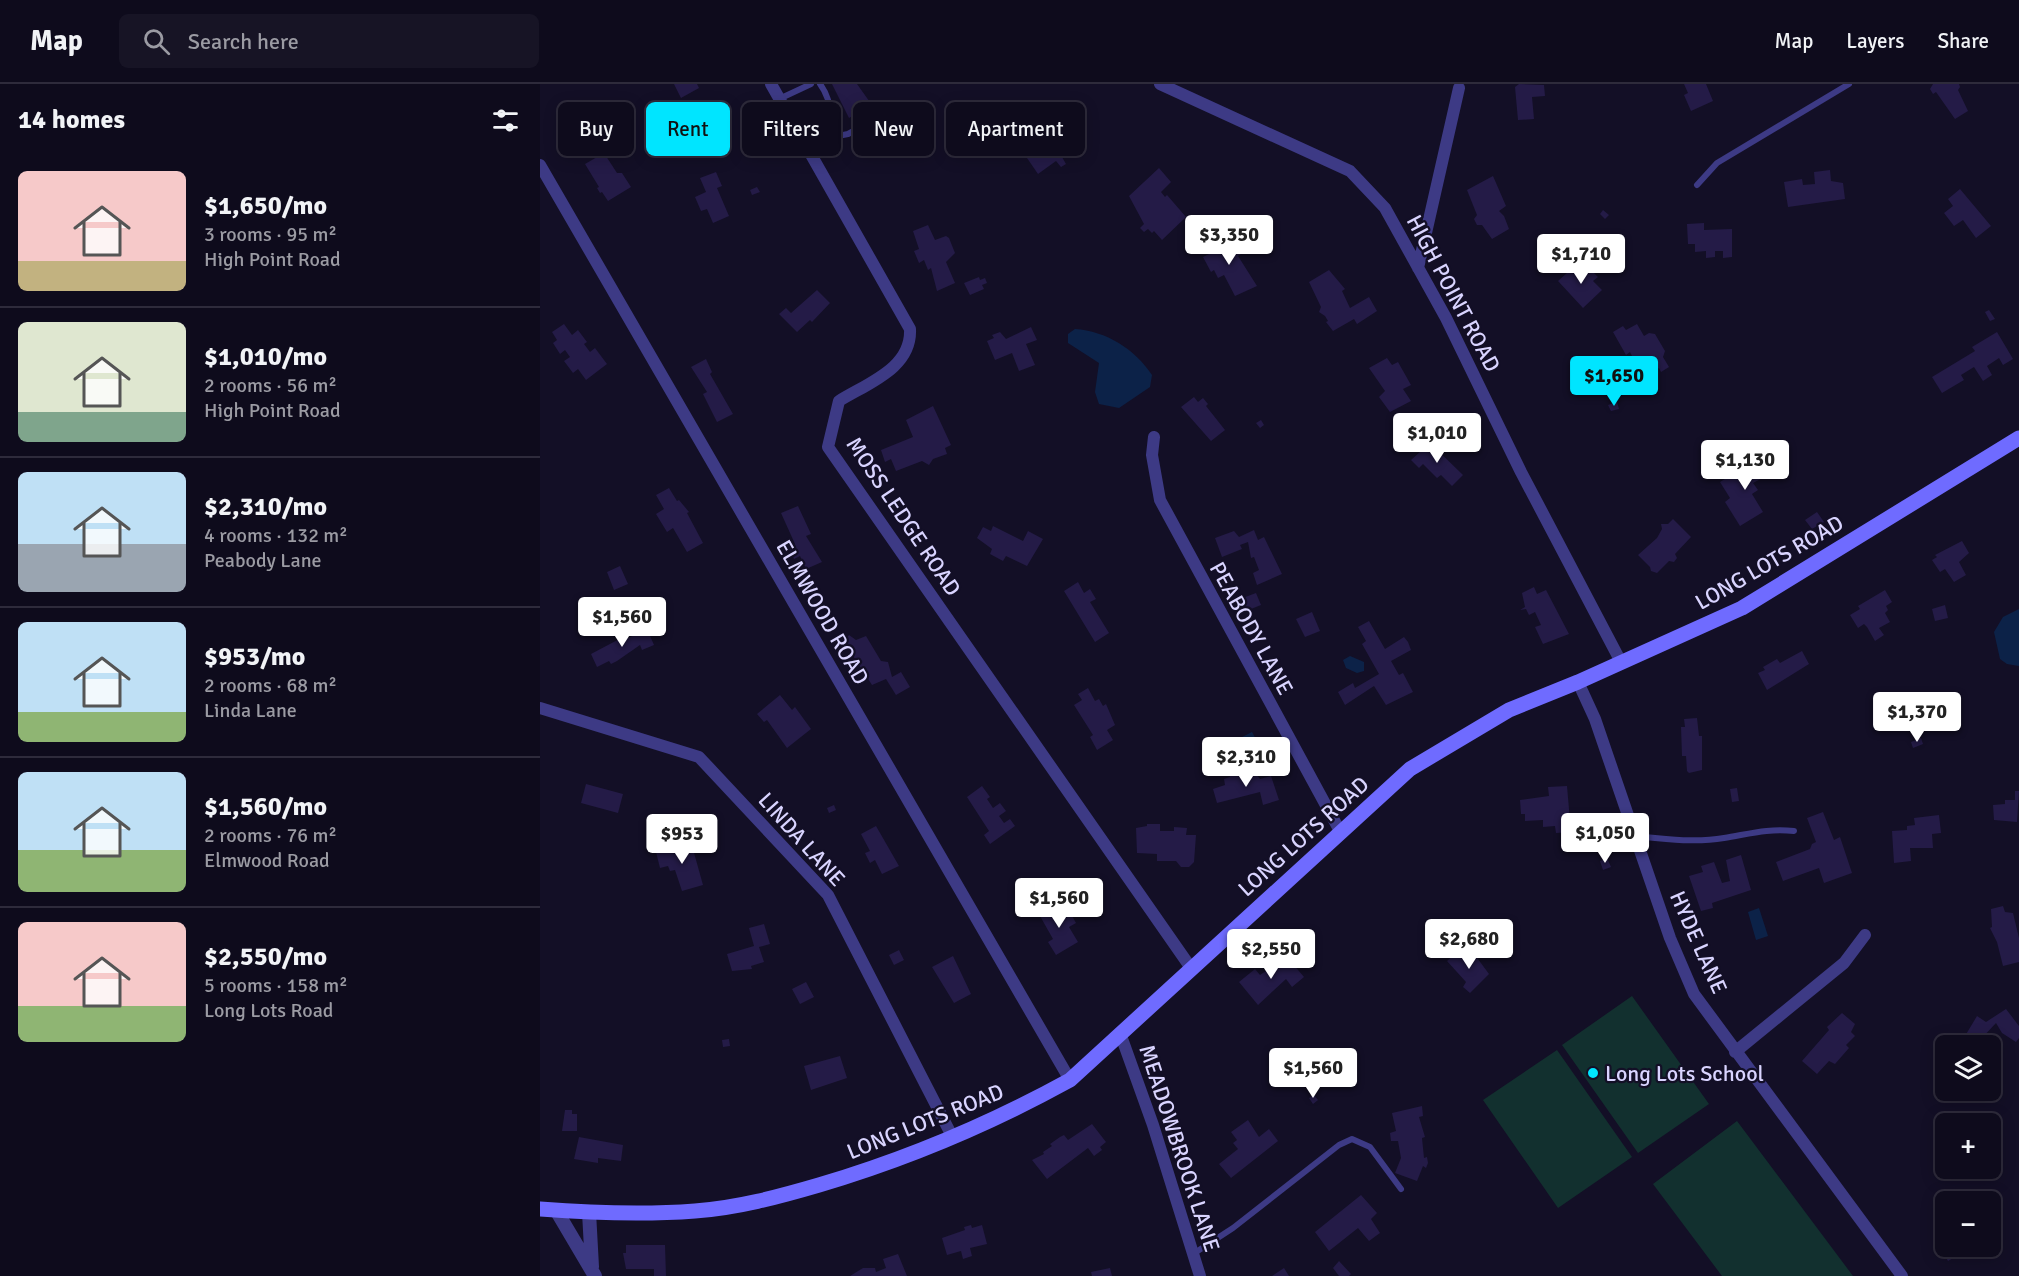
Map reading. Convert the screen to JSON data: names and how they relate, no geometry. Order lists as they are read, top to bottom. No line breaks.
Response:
{"streets":{"main road":["LONG LOTS ROAD"],"street":["HIGH POINT ROAD","MOSS LEDGE ROAD","ELMWOOD ROAD","PEABODY LANE","LINDA LANE","HYDE LANE","MEADOWBROOK LANE"]},"crossings":[["HIGH POINT ROAD","LONG LOTS ROAD"],["MOSS LEDGE ROAD","LONG LOTS ROAD"],["LONG LOTS ROAD","ELMWOOD ROAD"],["LONG LOTS ROAD","PEABODY LANE"],["LONG LOTS ROAD","LINDA LANE"],["LONG LOTS ROAD","HYDE LANE"],["LONG LOTS ROAD","MEADOWBROOK LANE"]],"places":["Long Lots School"],"page":{"header":"Map","search":"Search here","nav":["Map","Layers","Share"],"heading":"14 homes","chip":["Buy","Rent","Filters","New","Apartment"],"list":[{"name":"$1,650/mo","note":"3 rooms · 95 m² · High Point Road"},{"name":"$1,010/mo","note":"2 rooms · 56 m² · High Point Road"},{"name":"$2,310/mo","note":"4 rooms · 132 m² · Peabody Lane"},{"name":"$953/mo","note":"2 rooms · 68 m² · Linda Lane"},{"name":"$1,560/mo","note":"2 rooms · 76 m² · Elmwood Road"},{"name":"$2,550/mo","note":"5 rooms · 158 m² · Long Lots Road"}],"price":["$3,350","$1,710","$1,650","$1,010","$1,130","$1,560","$1,370","$2,310","$1,050","$953","$1,560","$2,680","$2,550","$1,560"],"map_buttons":["+","−"]}}
